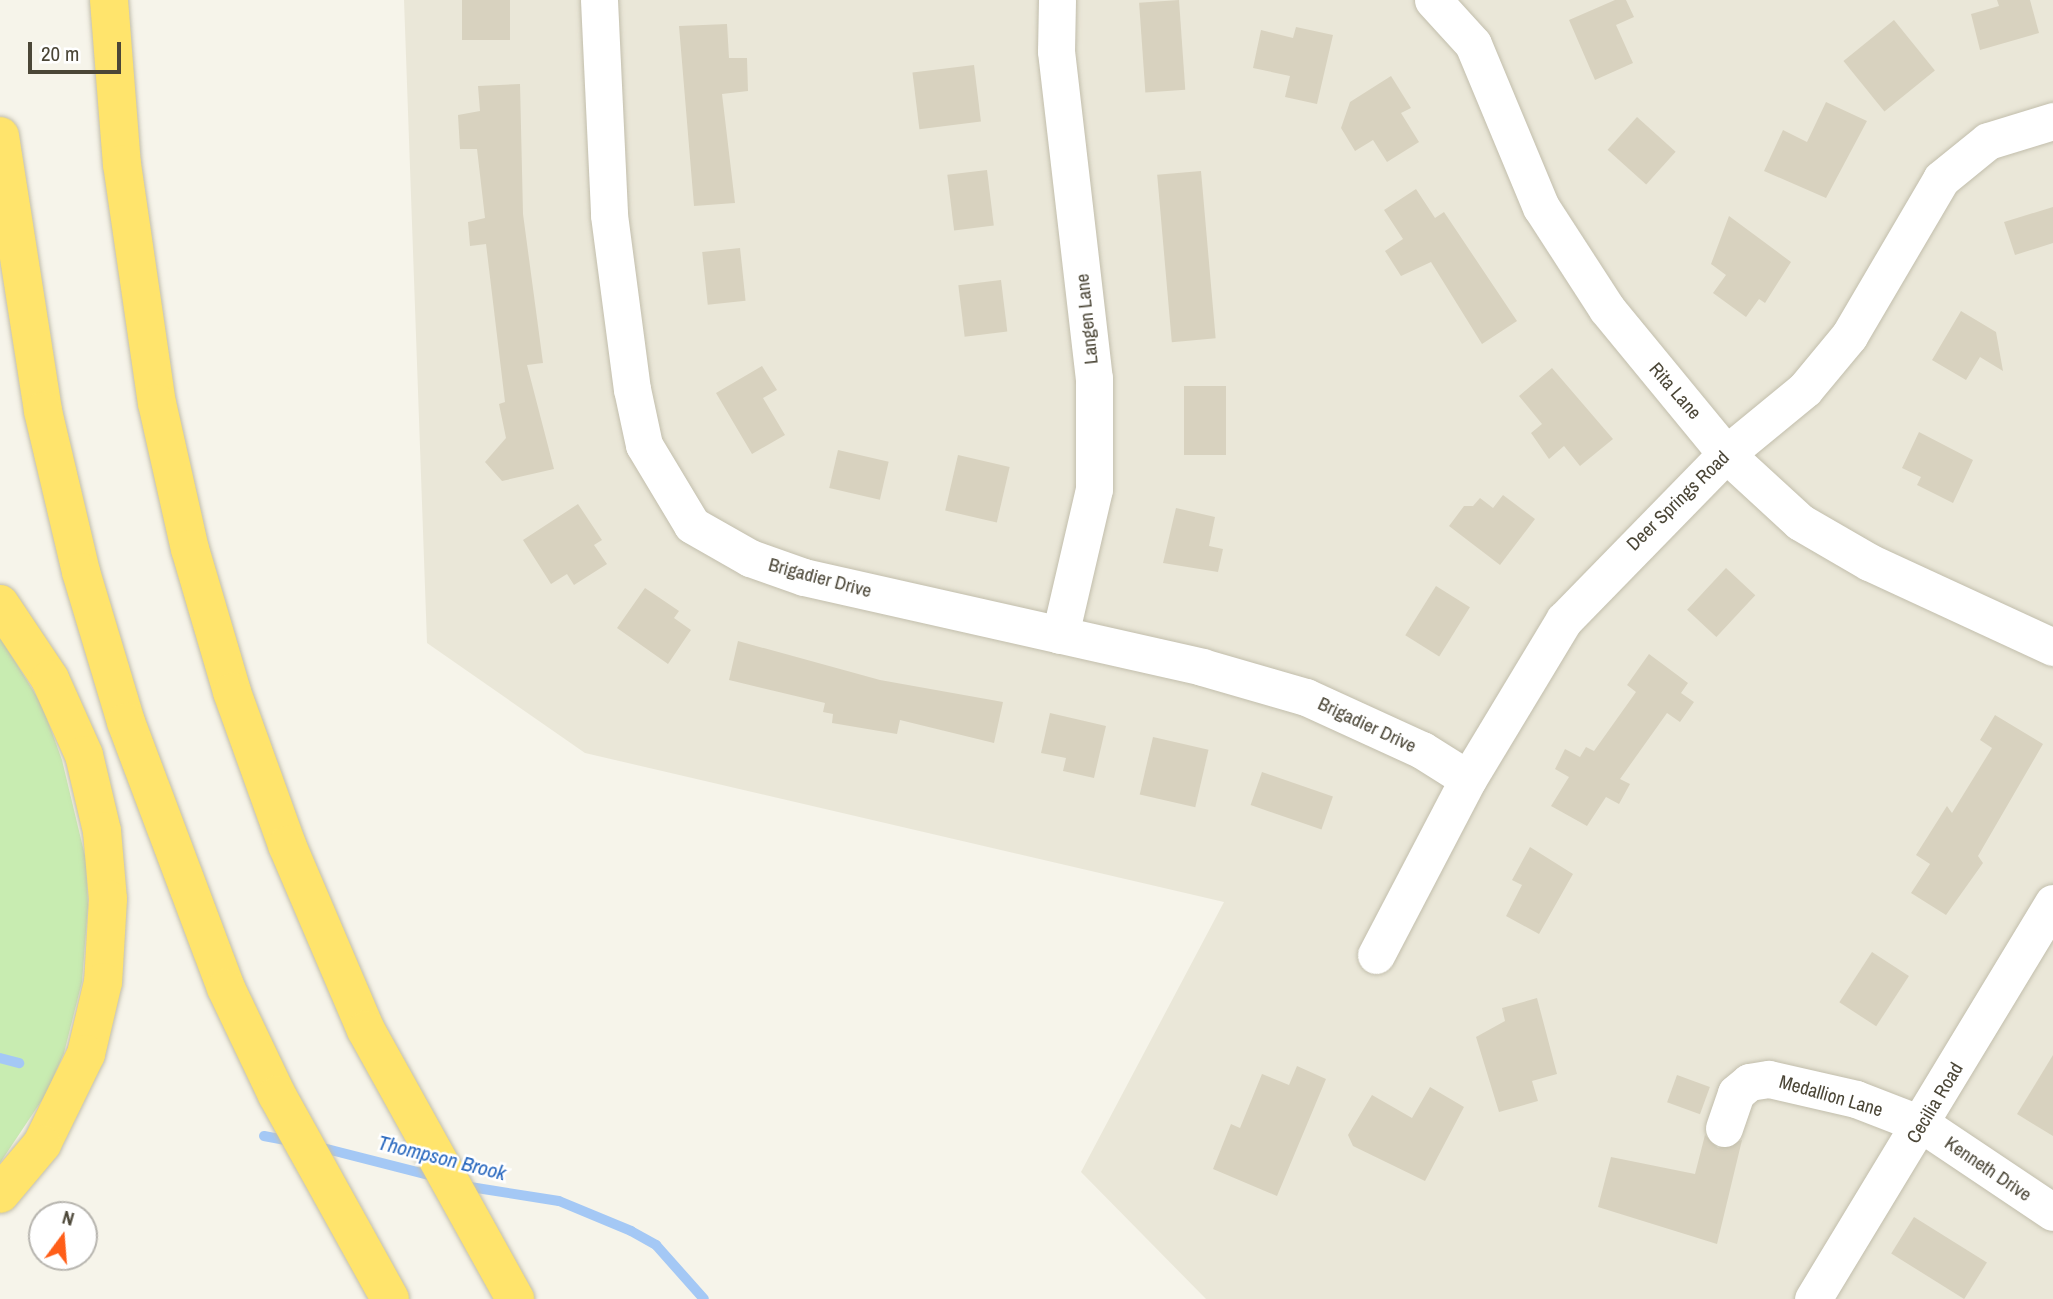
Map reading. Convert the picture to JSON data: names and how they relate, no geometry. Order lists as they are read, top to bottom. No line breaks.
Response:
{"streets":{"street":["Langen Lane","Rita Lane","Deer Springs Road","Brigadier Drive","Medallion Lane","Cecilia Road","Kenneth Drive"]},"crossings":[["Langen Lane","Brigadier Drive"],["Rita Lane","Deer Springs Road"],["Deer Springs Road","Brigadier Drive"],["Medallion Lane","Cecilia Road"],["Medallion Lane","Kenneth Drive"],["Cecilia Road","Kenneth Drive"]],"water":["Thompson Brook"],"scale_bar":"20 m","north":"top"}
